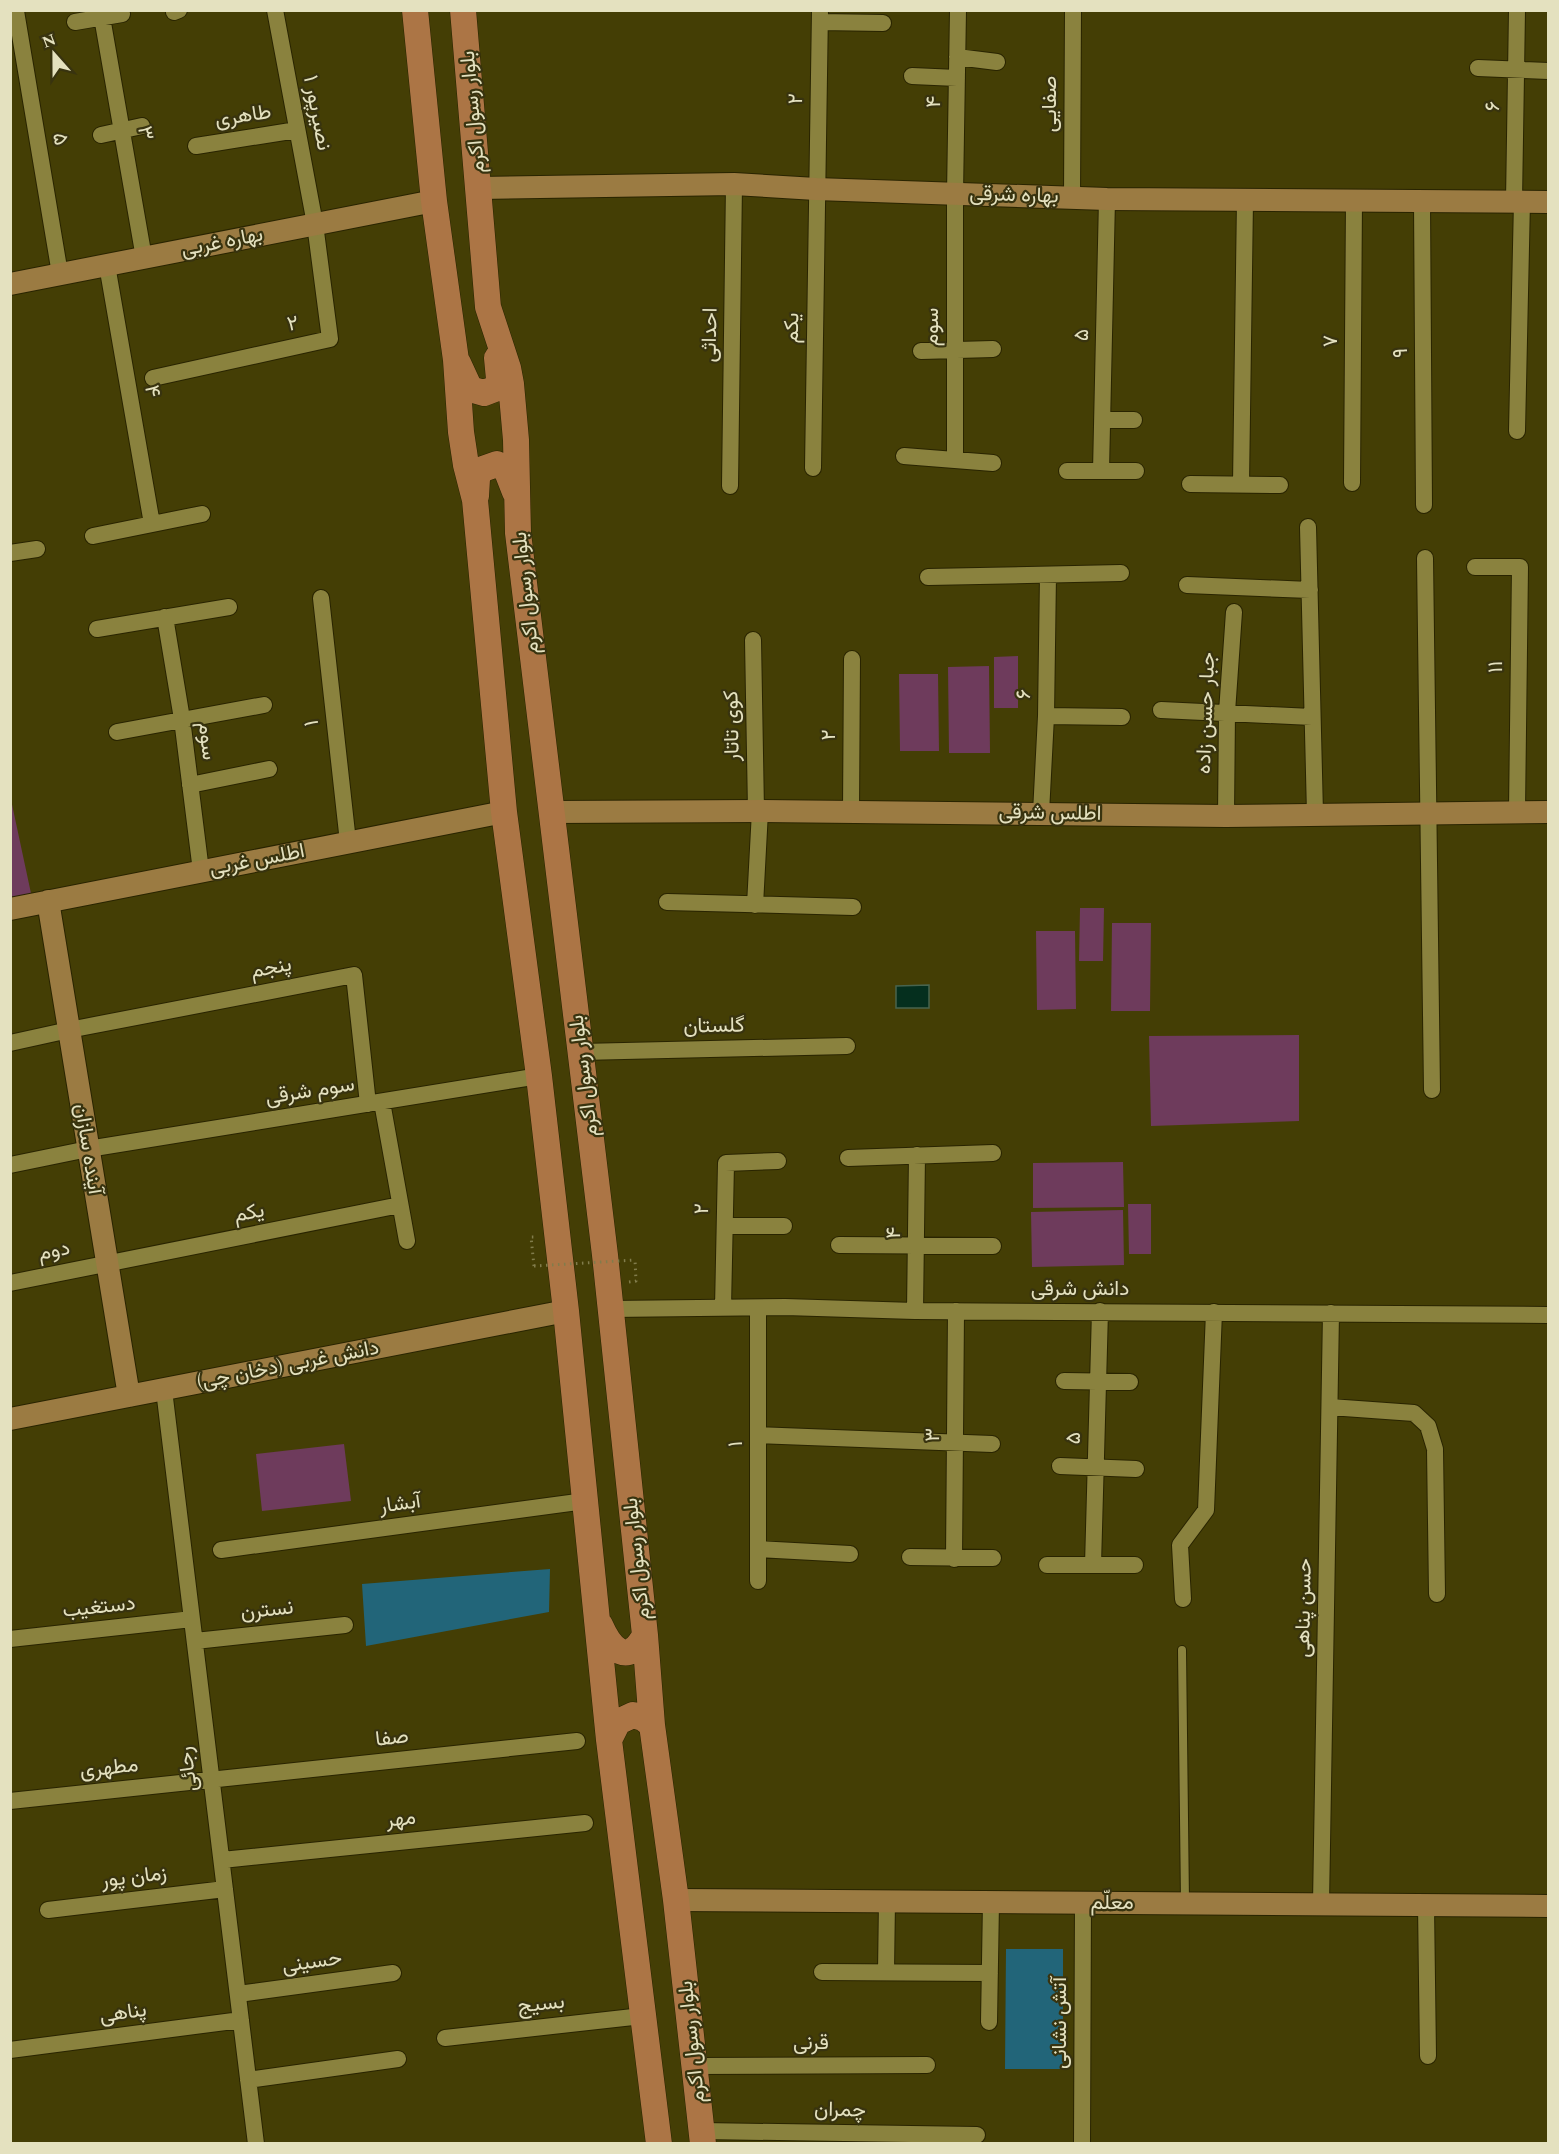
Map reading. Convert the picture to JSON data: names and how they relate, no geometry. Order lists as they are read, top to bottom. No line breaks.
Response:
{"streets":{"main road":["بلوار رسول اکرم"],"street":["۲","۴","صفایی","۶","نصیرپور ۱","طاهری","۳","۵","بهاره شرقی","بهاره غربی","سوم","یکم","احداثی","۷","۹","۱۱","جبار حسن زاده","۱","کوی تاتار","اطلس شرقی","اطلس غربی","پنجم","گلستان","سوم شرقی","آینده سازان","دوم","دانش شرقی","دانش غربی (دخان چی)","آبشار","دستغیب","حسن پناهی","نسترن","صفا","مطهری","رجائی","مهر","زمان پور","معلّم","حسینی","بسیج","پناهی","آتش نشانی","قرنی","چمران"]},"crossings":[["۲","نصیرپور ۱"],["۲","بهاره شرقی"],["۲","بهاره غربی"],["۲","یکم"],["۲","اطلس شرقی"],["۲","دانش شرقی"],["۴","بهاره شرقی"],["۴","بهاره غربی"],["۴","سوم"],["۴","دانش شرقی"],["صفایی","بهاره شرقی"],["۶","بهاره شرقی"],["۶","اطلس شرقی"],["بلوار رسول اکرم","بهاره شرقی"],["بلوار رسول اکرم","بهاره غربی"],["بلوار رسول اکرم","اطلس شرقی"],["بلوار رسول اکرم","اطلس غربی"],["بلوار رسول اکرم","گلستان"],["بلوار رسول اکرم","سوم شرقی"],["بلوار رسول اکرم","دانش شرقی"],["بلوار رسول اکرم","دانش غربی (دخان چی)"],["بلوار رسول اکرم","آبشار"],["بلوار رسول اکرم","معلّم"],["بلوار رسول اکرم","بسیج"],["بلوار رسول اکرم","قرنی"],["بلوار رسول اکرم","چمران"],["نصیرپور ۱","طاهری"],["نصیرپور ۱","بهاره غربی"],["۳","بهاره غربی"],["۳","دانش شرقی"],["۵","بهاره شرقی"],["۵","بهاره غربی"],["۵","دانش شرقی"],["بهاره شرقی","سوم"],["بهاره شرقی","یکم"],["بهاره شرقی","احداثی"],["بهاره شرقی","۷"],["بهاره شرقی","۹"],["سوم","اطلس غربی"],["یکم","آینده سازان"],["یکم","دوم"],["۱۱","اطلس شرقی"],["جبار حسن زاده","اطلس شرقی"],["۱","اطلس غربی"],["۱","دانش شرقی"],["کوی تاتار","اطلس شرقی"],["اطلس غربی","آینده سازان"],["پنجم","سوم شرقی"],["پنجم","آینده سازان"],["سوم شرقی","آینده سازان"],["آینده سازان","دوم"],["آینده سازان","دانش غربی (دخان چی)"],["دانش شرقی","حسن پناهی"],["دانش غربی (دخان چی)","رجائی"],["دستغیب","رجائی"],["حسن پناهی","معلّم"],["نسترن","رجائی"],["صفا","مطهری"],["صفا","رجائی"],["مطهری","رجائی"],["رجائی","مهر"],["رجائی","زمان پور"],["رجائی","حسینی"],["رجائی","پناهی"],["معلّم","آتش نشانی"]],"north":"top"}
